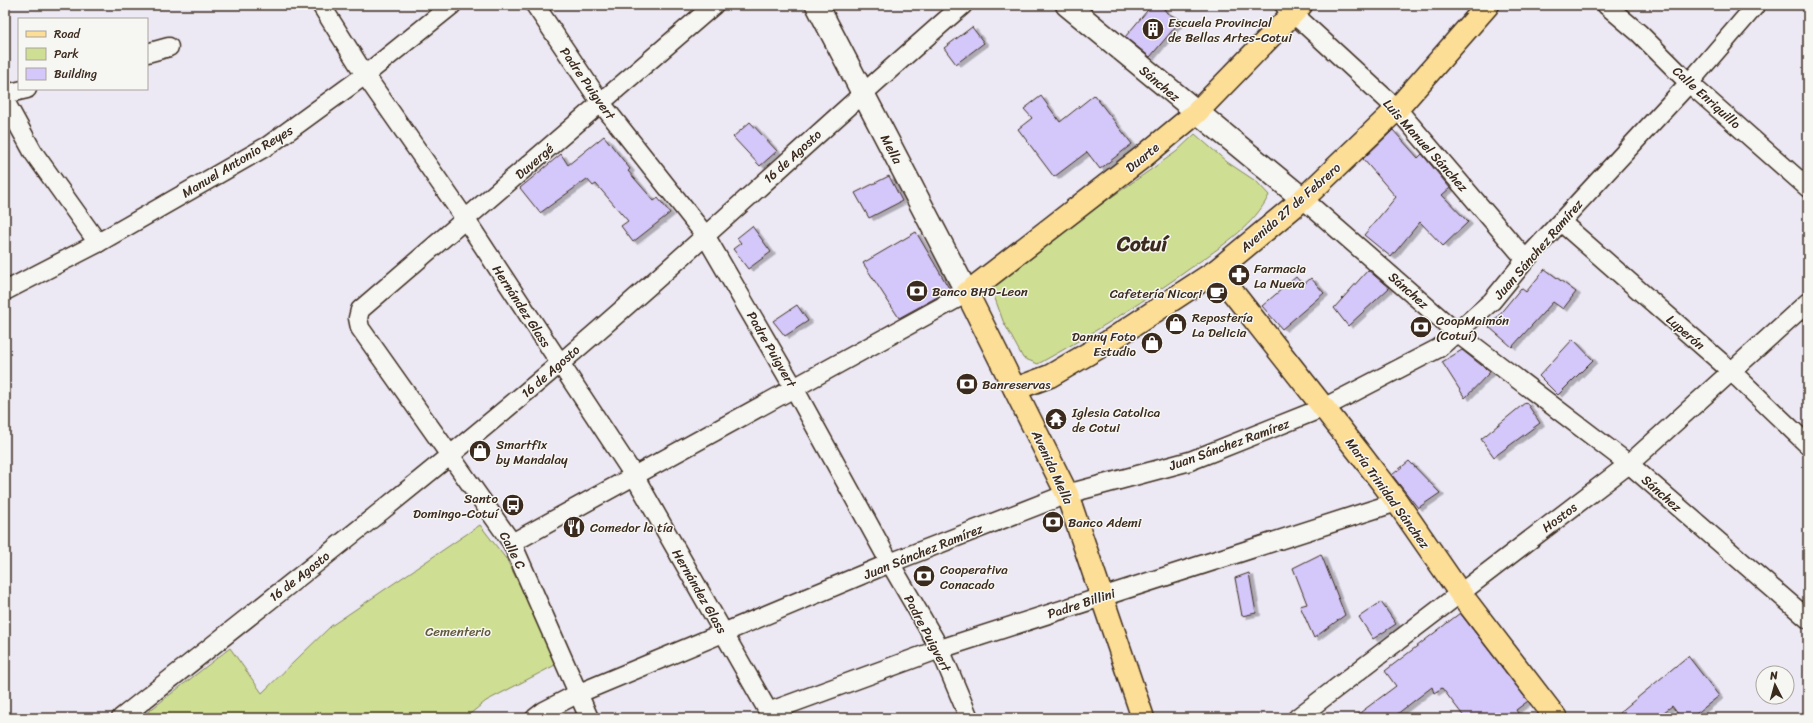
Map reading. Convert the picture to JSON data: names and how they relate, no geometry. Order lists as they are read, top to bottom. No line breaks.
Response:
{"streets":{"main road":["Sánchez","Mella","Duarte","Avenida 27 de Febrero","Avenida Mella","María Trinidad Sánchez"],"street":["Padre Puigvert","Calle Enriquillo","Luis Manuel Sánchez","16 de Agosto","Manuel Antonio Reyes","Duvergé","Juan Sánchez Ramírez","Hernández Glass","Luperón","Hostos","Calle C","Padre Billini"]},"crossings":[["Padre Puigvert","16 de Agosto"],["Padre Puigvert","Duvergé"],["Padre Puigvert","Juan Sánchez Ramírez"],["Padre Puigvert","Padre Billini"],["Sánchez","Duarte"],["Sánchez","Avenida 27 de Febrero"],["Sánchez","Juan Sánchez Ramírez"],["Sánchez","Hostos"],["Calle Enriquillo","Juan Sánchez Ramírez"],["Luis Manuel Sánchez","Duarte"],["Luis Manuel Sánchez","Avenida 27 de Febrero"],["Luis Manuel Sánchez","Juan Sánchez Ramírez"],["Mella","16 de Agosto"],["Mella","Duarte"],["Mella","Avenida Mella"],["16 de Agosto","Hernández Glass"],["16 de Agosto","Calle C"],["Duarte","Avenida Mella"],["Manuel Antonio Reyes","Hernández Glass"],["Duvergé","Hernández Glass"],["Duvergé","Calle C"],["Avenida 27 de Febrero","Avenida Mella"],["Avenida 27 de Febrero","María Trinidad Sánchez"],["Juan Sánchez Ramírez","Hernández Glass"],["Juan Sánchez Ramírez","Luperón"],["Juan Sánchez Ramírez","Avenida Mella"],["Juan Sánchez Ramírez","María Trinidad Sánchez"],["Juan Sánchez Ramírez","Calle C"],["Hernández Glass","Padre Billini"],["Luperón","Hostos"],["Avenida Mella","Padre Billini"],["María Trinidad Sánchez","Hostos"],["María Trinidad Sánchez","Padre Billini"]],"districts":["Cotuí"],"parks":["Cementerio"],"places":{"building":["Escuela Provincial de Bellas Artes-Cotui"],"pharmacy":["Farmacia La Nueva"],"bank":["Banco BHD-Leon","CoopMaimón (Cotuí)","Banreservas","Banco Ademi","Cooperativa Conacado"],"cafe":["Cafetería Nicori"],"shop":["Repostería La Delicia","Danny Foto Estudio","Smartfix by Mandalay"],"temple":["Iglesia Catolica de Cotui"],"bus stop":["Santo Domingo-Cotuí"],"restaurant":["Comedor la tía"]},"legend":["Road","Park","Building"],"north":"top"}
